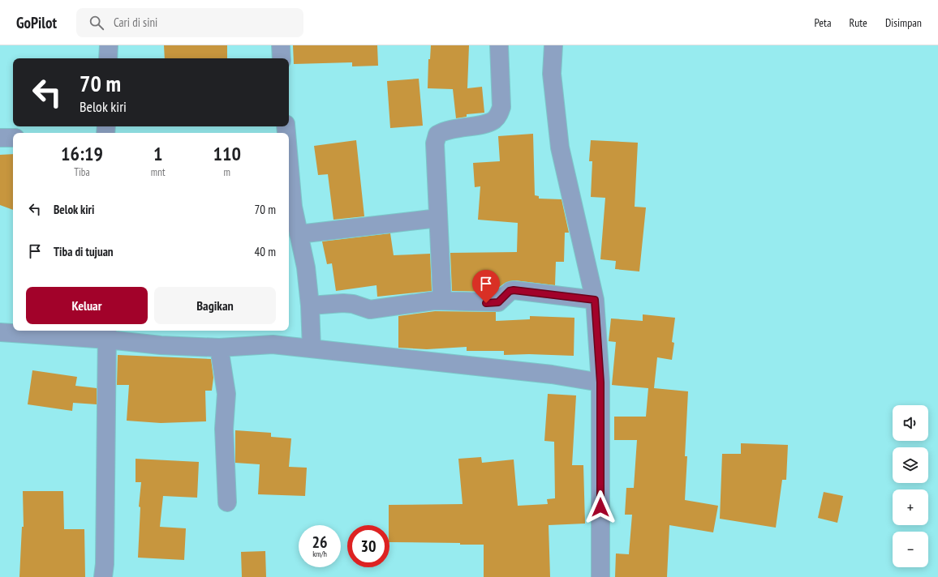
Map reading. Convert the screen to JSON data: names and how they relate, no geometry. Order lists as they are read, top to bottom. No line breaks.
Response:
{"page":{"header":"GoPilot","search":"Cari di sini","nav":["Peta","Rute","Disimpan"],"turn":["70 m","Belok kiri"],"eta":["16:19","Tiba","1","mnt","110","m"],"list":[{"name":"Belok kiri","value":"70 m"},{"name":"Tiba di tujuan","value":"40 m"}],"buttons":["Keluar","Bagikan"],"map_buttons":["+","−"],"speed":"26 km/h","limit":"30"}}
